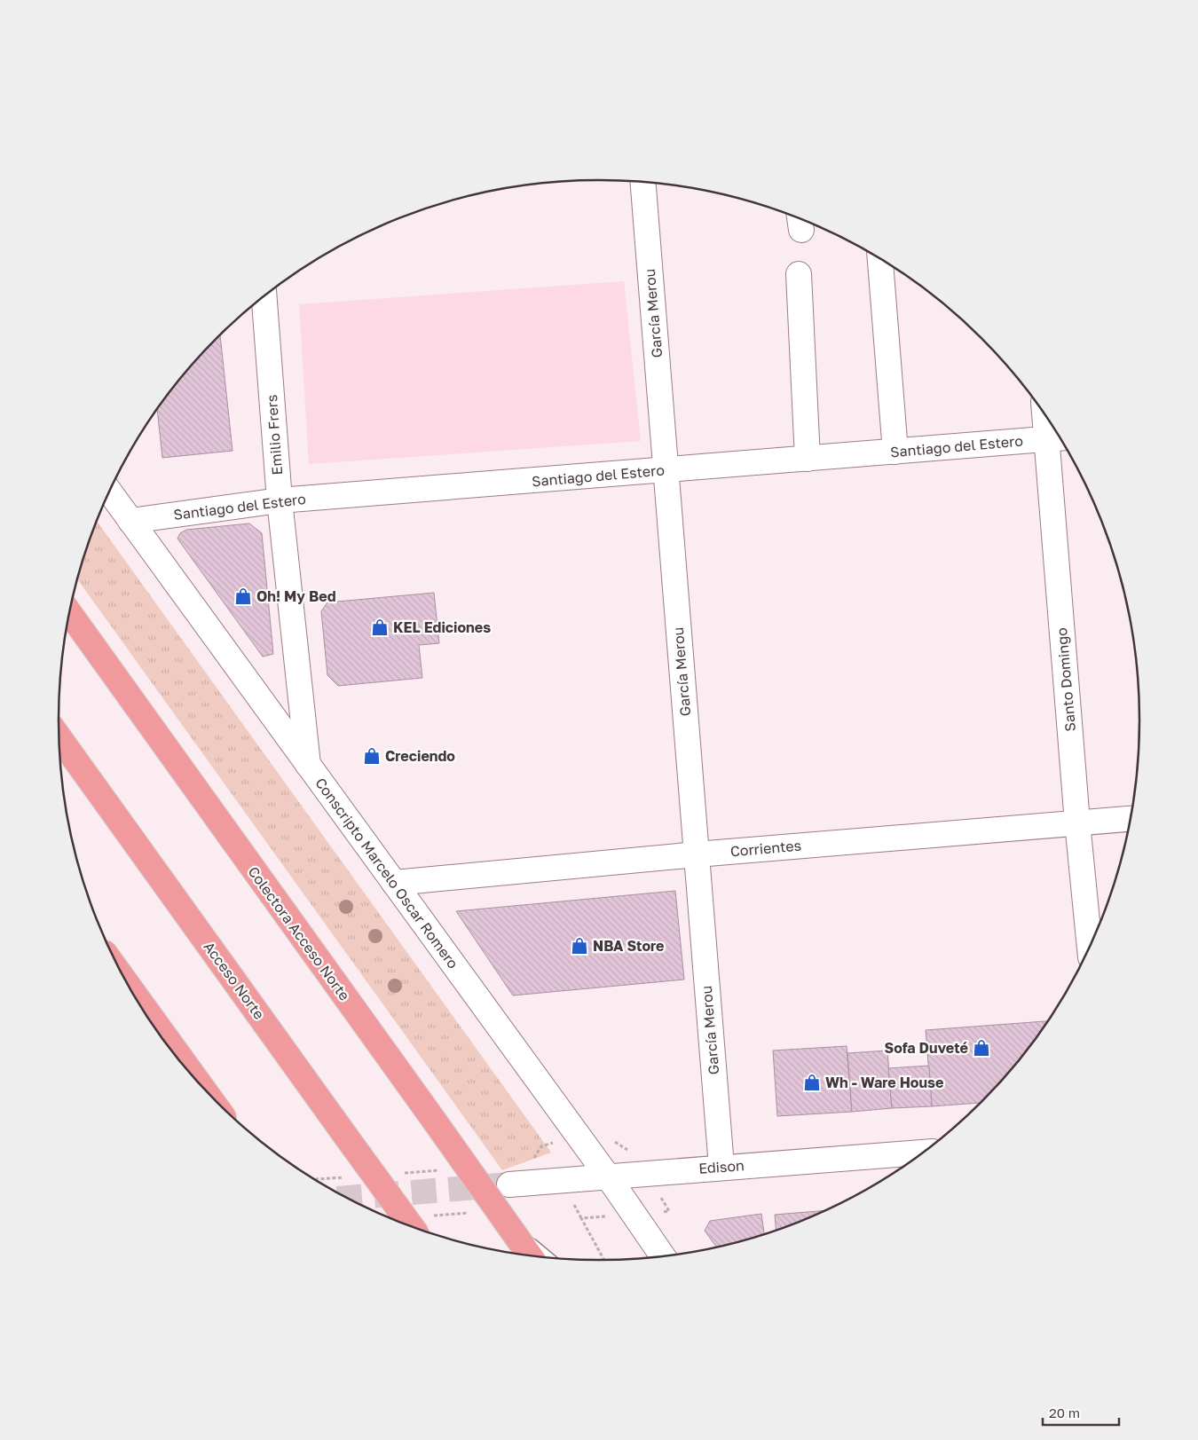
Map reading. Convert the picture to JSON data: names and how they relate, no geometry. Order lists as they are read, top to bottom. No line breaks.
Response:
{"streets":{"highway":["Colectora Acceso Norte","Acceso Norte"],"street":["García Merou","Emilio Frers","Santiago del Estero","Santo Domingo","Corrientes","Conscripto Marcelo Oscar Romero","Edison"]},"crossings":[["García Merou","Santiago del Estero"],["García Merou","Corrientes"],["García Merou","Edison"],["Emilio Frers","Santiago del Estero"],["Emilio Frers","Conscripto Marcelo Oscar Romero"],["Santiago del Estero","Santo Domingo"],["Santiago del Estero","Conscripto Marcelo Oscar Romero"],["Santo Domingo","Corrientes"],["Corrientes","Conscripto Marcelo Oscar Romero"],["Conscripto Marcelo Oscar Romero","Edison"]],"places":{"shop":["Oh! My Bed","KEL Ediciones","Creciendo","NBA Store","Sofa Duveté","Wh - Ware House"]},"scale_bar":"20 m"}
